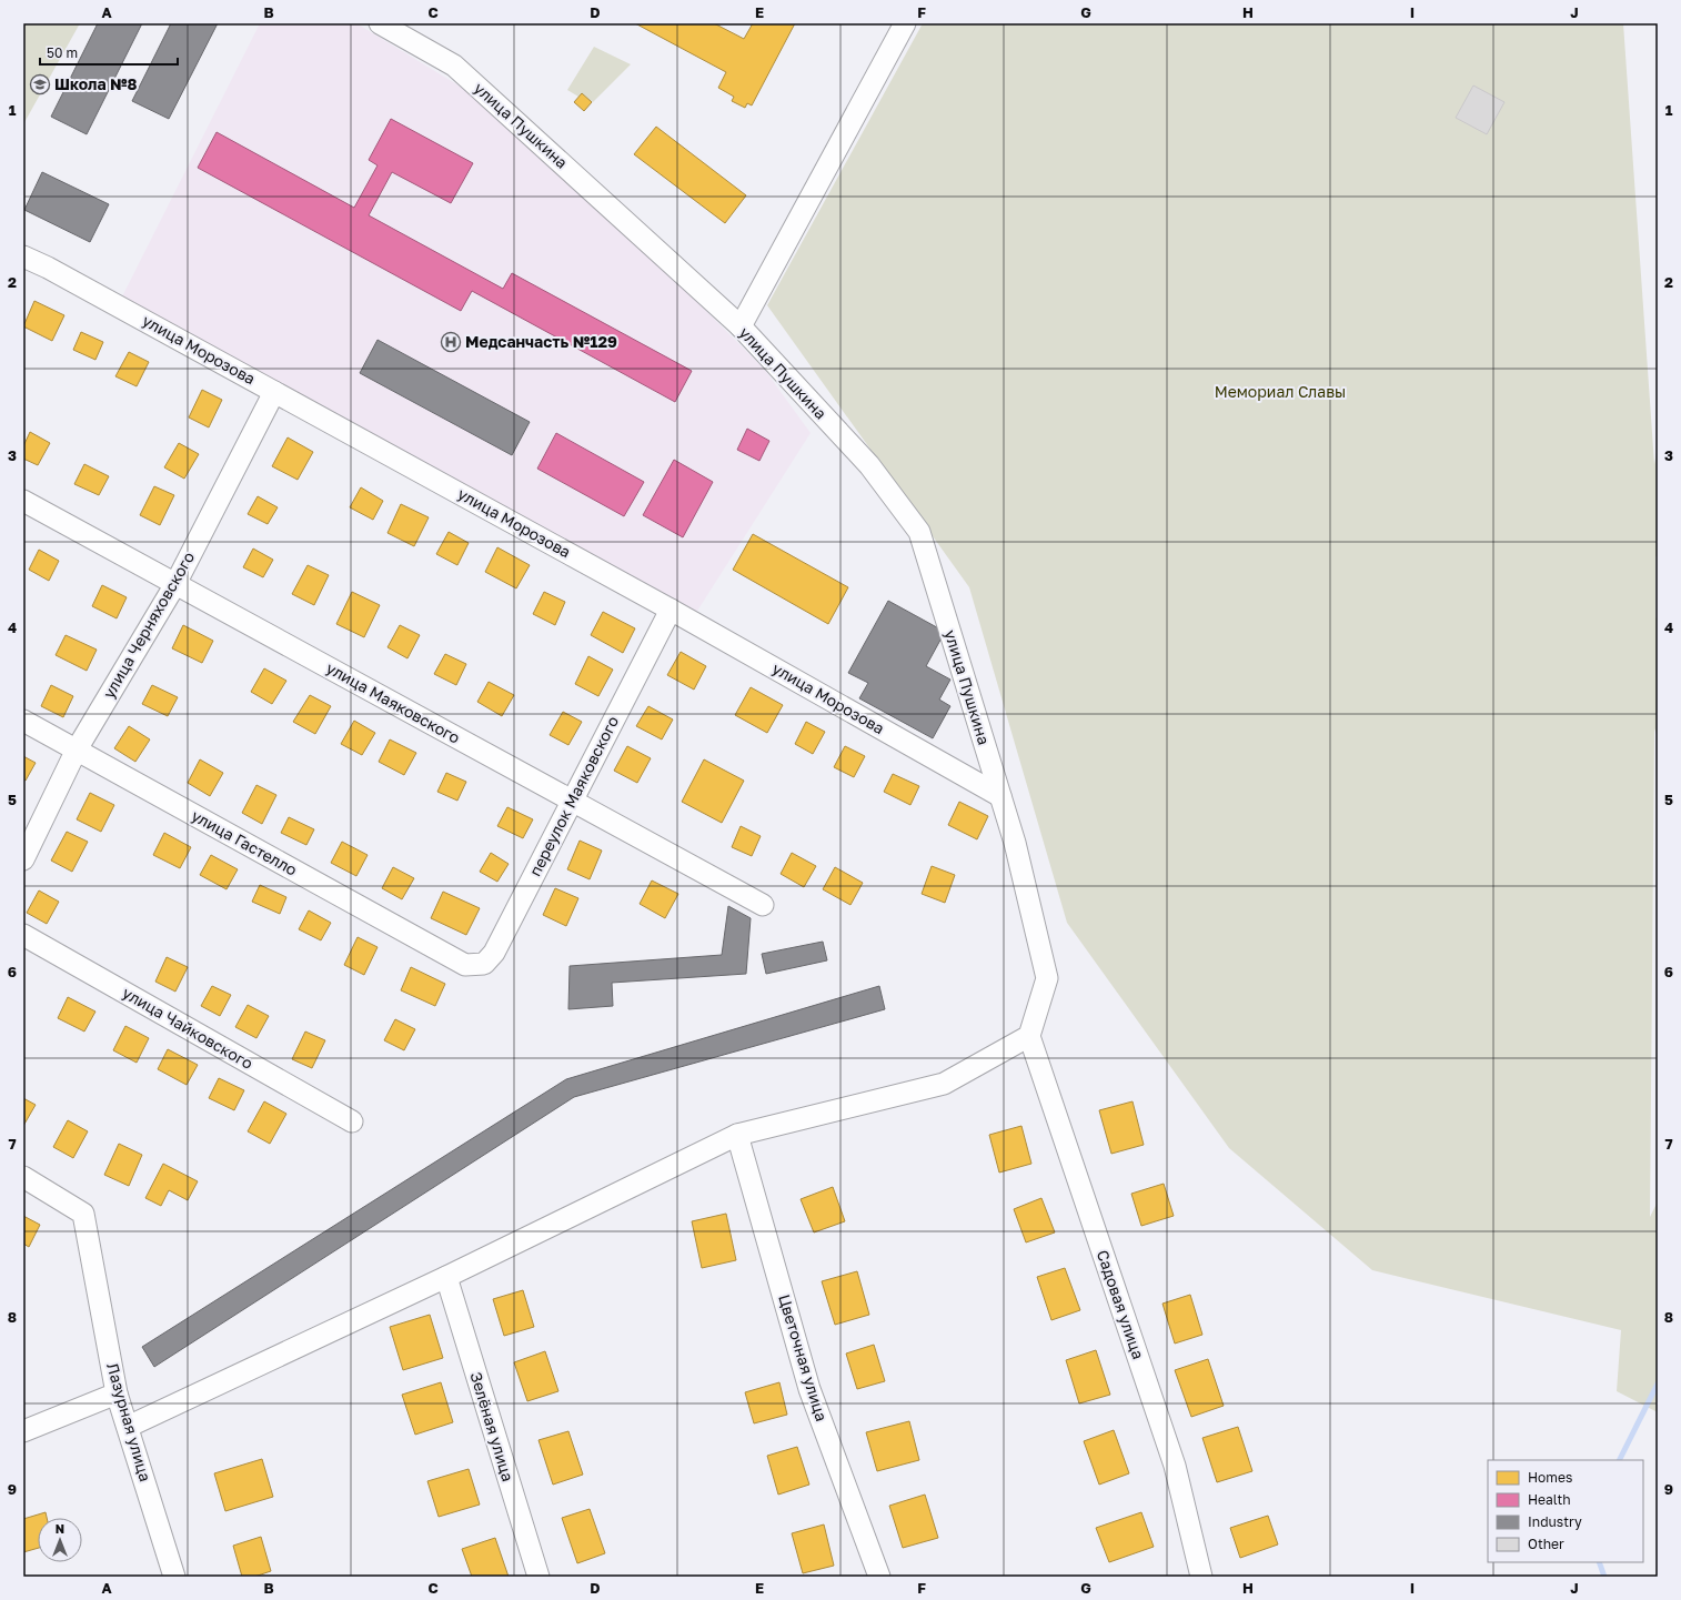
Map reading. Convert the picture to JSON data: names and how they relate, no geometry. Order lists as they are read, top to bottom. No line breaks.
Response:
{"streets":{"street":["улица Пушкина","улица Морозова","улица Черняховского","улица Маяковского","переулок Маяковского","улица Гастелло","улица Чайковского","Садовая улица","Цветочная улица","Лазурная улица","Зелёная улица"]},"crossings":[["улица Пушкина","улица Морозова"],["улица Пушкина","Садовая улица"],["улица Морозова","улица Черняховского"],["улица Морозова","переулок Маяковского"],["улица Черняховского","улица Маяковского"],["улица Черняховского","улица Гастелло"],["улица Маяковского","переулок Маяковского"],["переулок Маяковского","улица Гастелло"]],"parks":["Мемориал Славы"],"places":{"school or university":["Школа №8"],"hospital":["Медсанчасть №129"]},"legend":["Homes","Health","Industry","Other"],"scale_bar":"50 m","north":"top","grid":{"columns":["A","B","C","D","E","F","G","H","I","J"],"rows":["1","2","3","4","5","6","7","8","9"]}}
